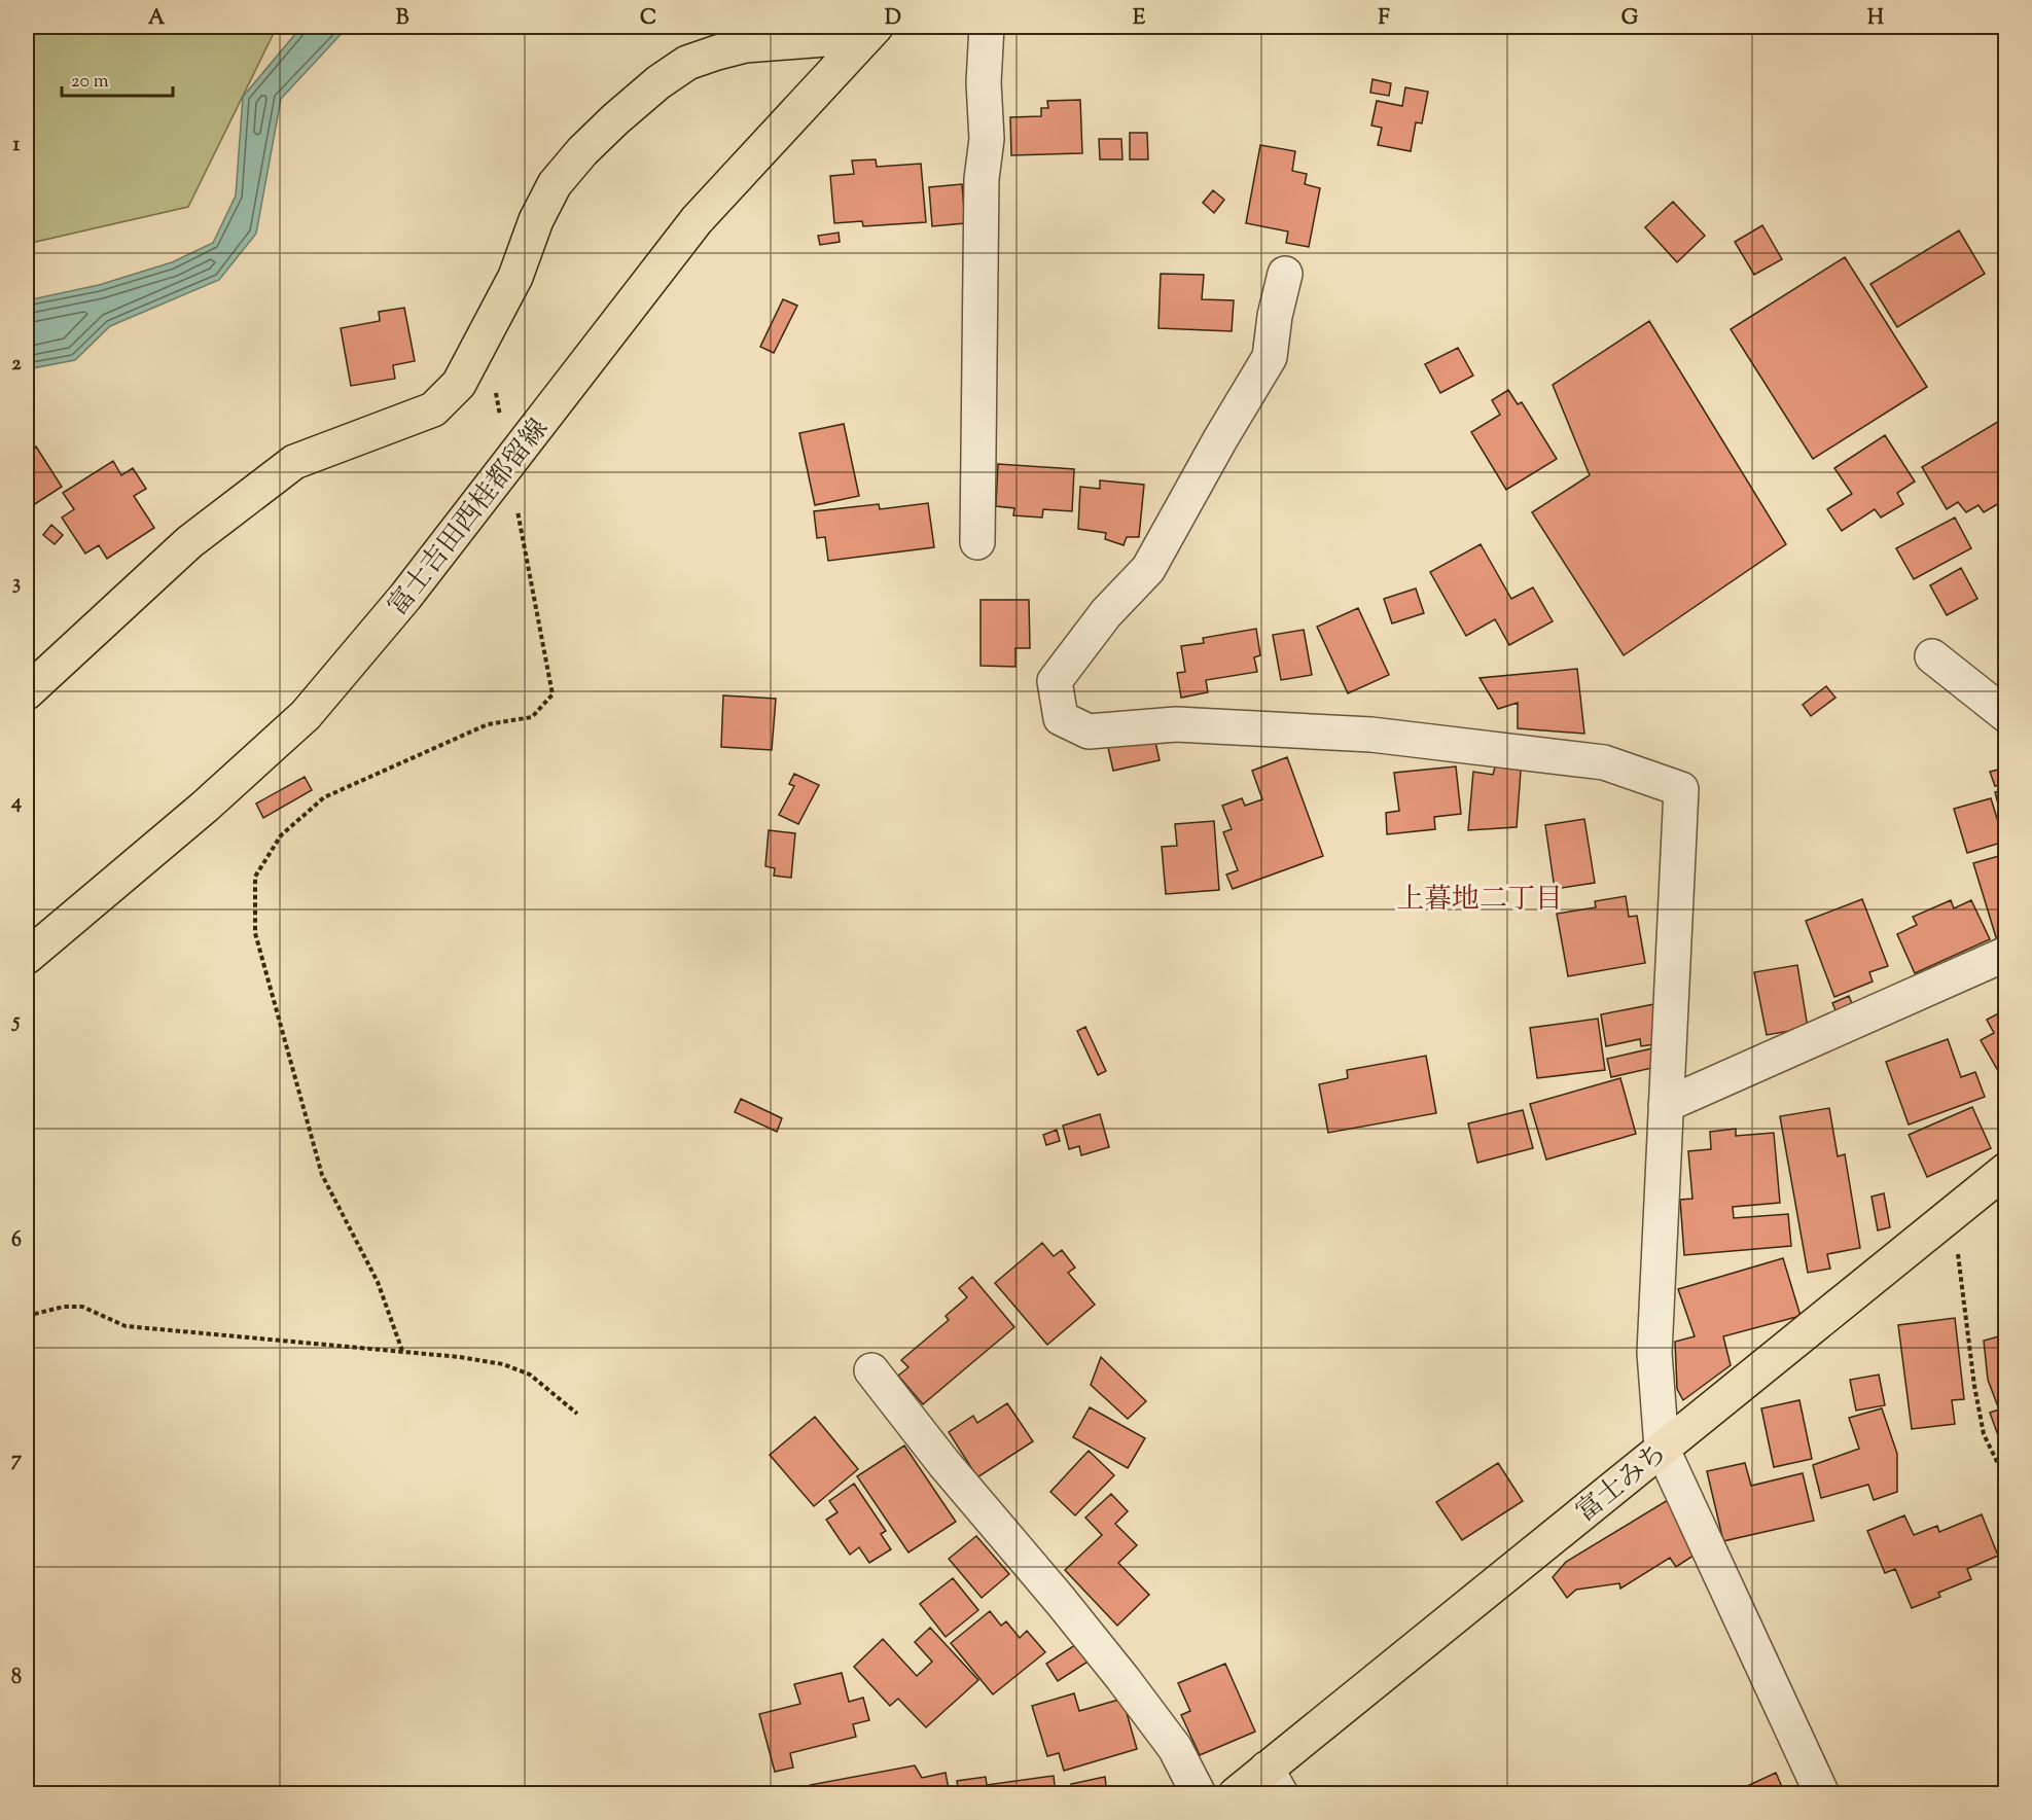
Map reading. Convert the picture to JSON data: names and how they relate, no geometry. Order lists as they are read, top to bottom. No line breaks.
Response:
{"streets":{"main road":["富士吉田西桂都留線","富士みち"]},"districts":["上暮地二丁目"],"scale_bar":"20 m","grid":{"columns":["A","B","C","D","E","F","G","H"],"rows":["1","2","3","4","5","6","7","8"]}}
